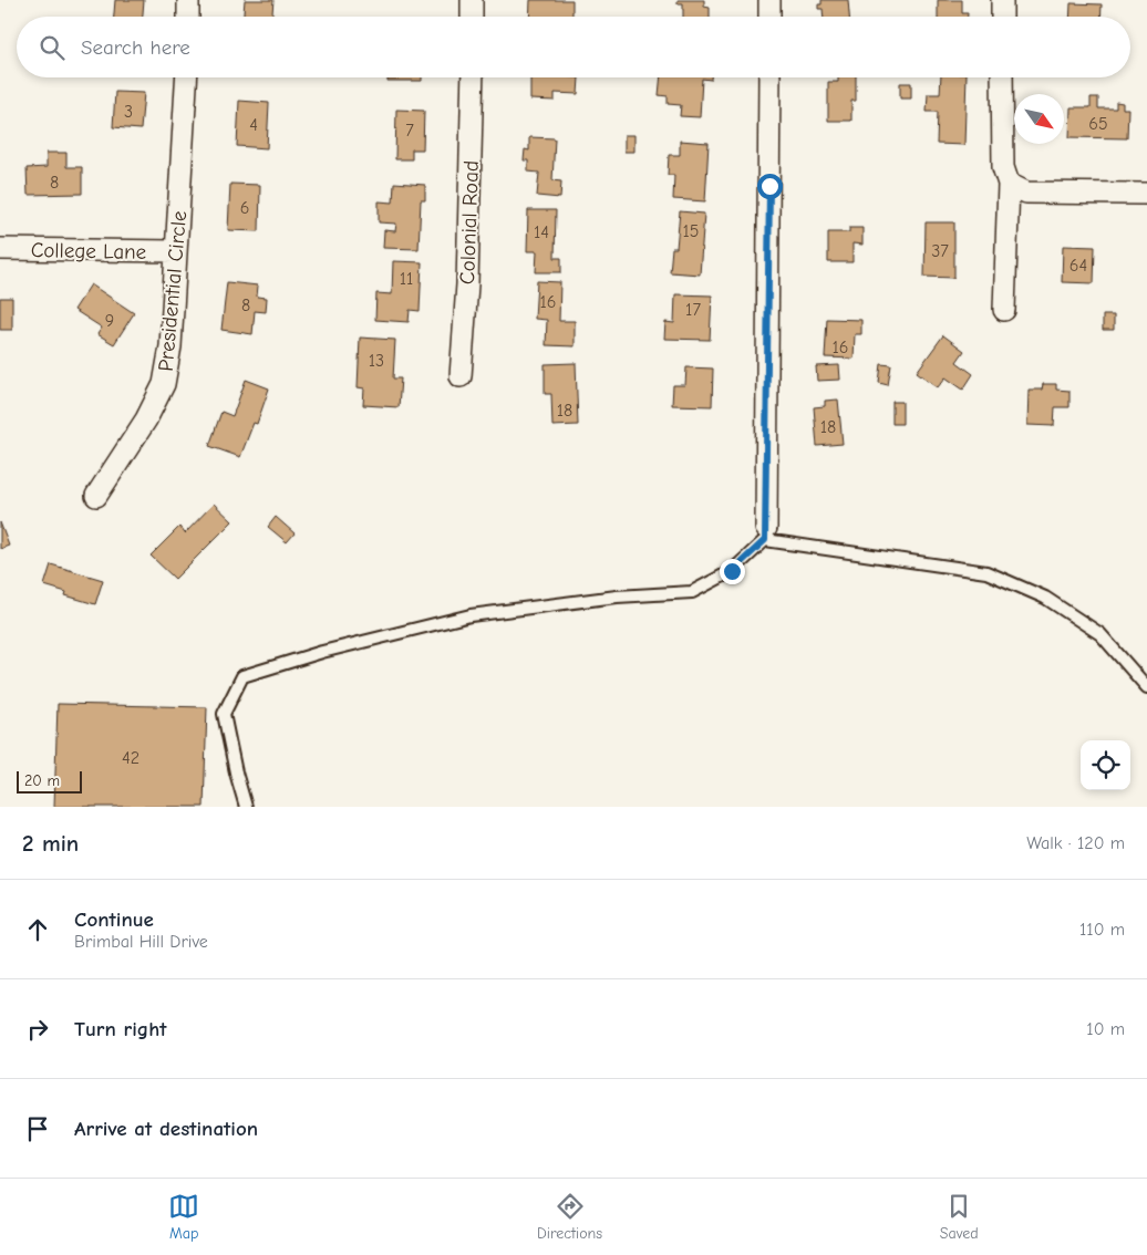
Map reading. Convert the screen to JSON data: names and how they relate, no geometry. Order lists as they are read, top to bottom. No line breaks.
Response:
{"streets":{"street":["Colonial Road","College Lane","Presidential Circle"]},"crossings":[["College Lane","Presidential Circle"]],"house_numbers":["3","65","4","7","8","6","15","14","37","64","11","16","8","17","9","16","13","18","18","42"],"scale_bar":"20 m","north":"bottom right","page":{"search":"Search here","scale":"20 m","heading":["2 min","Walk · 120 m"],"list":[["Continue","Brimbal Hill Drive","110 m"],["Turn right","10 m"],"Arrive at destination"],"nav":["Map","Directions","Saved"]}}
